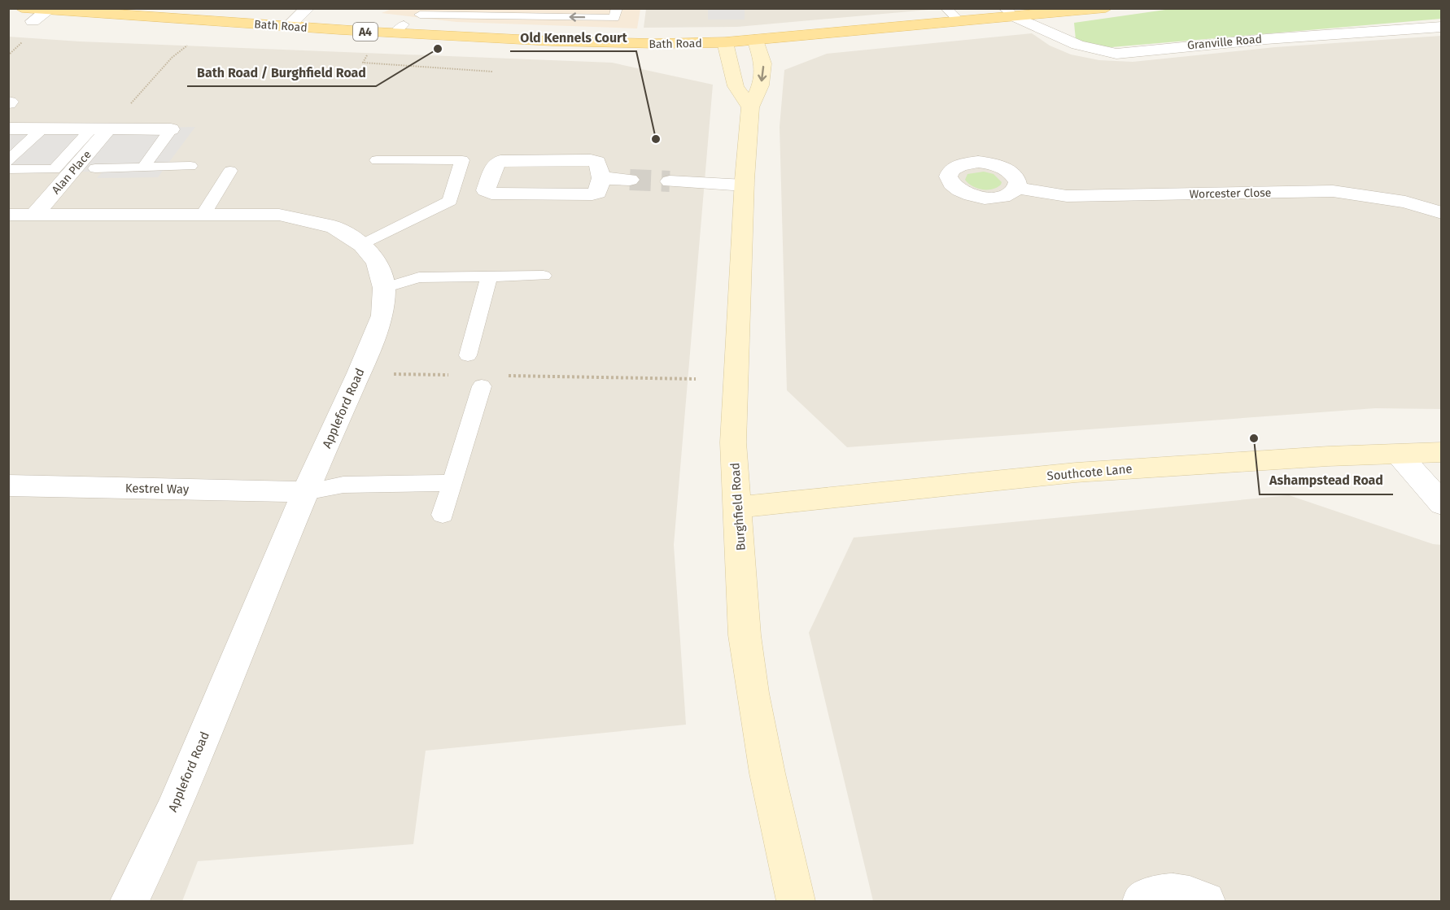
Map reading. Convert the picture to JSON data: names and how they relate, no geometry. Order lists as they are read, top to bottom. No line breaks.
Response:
{"streets":{"main road":["Bath Road","A4"],"street":["Granville Road","Alan Place","Worcester Close","Appleford Road","Southcote Lane","Kestrel Way","Burghfield Road"]},"crossings":[["Bath Road","Granville Road"],["Bath Road","Burghfield Road"],["Alan Place","Appleford Road"],["Appleford Road","Kestrel Way"],["Southcote Lane","Burghfield Road"]],"places":["Bath Road / Burghfield Road","Old Kennels Court","Ashampstead Road"]}
